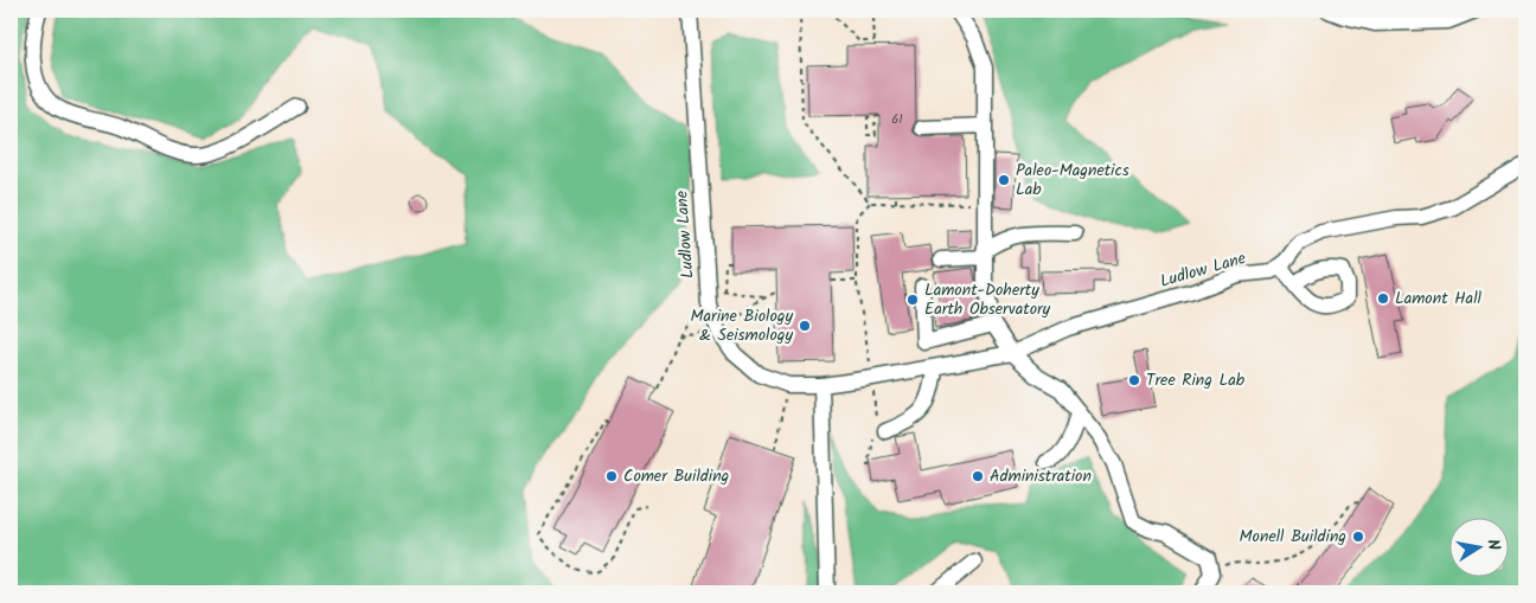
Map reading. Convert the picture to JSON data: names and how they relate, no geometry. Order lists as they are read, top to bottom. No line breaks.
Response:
{"streets":{"street":["Ludlow Lane"]},"places":["Paleo-Magnetics Lab","Lamont Hall","Lamont-Doherty Earth Observatory","Marine Biology & Seismology","Tree Ring Lab","Comer Building","Administration","Monell Building"],"house_numbers":["61"],"north":"right"}
